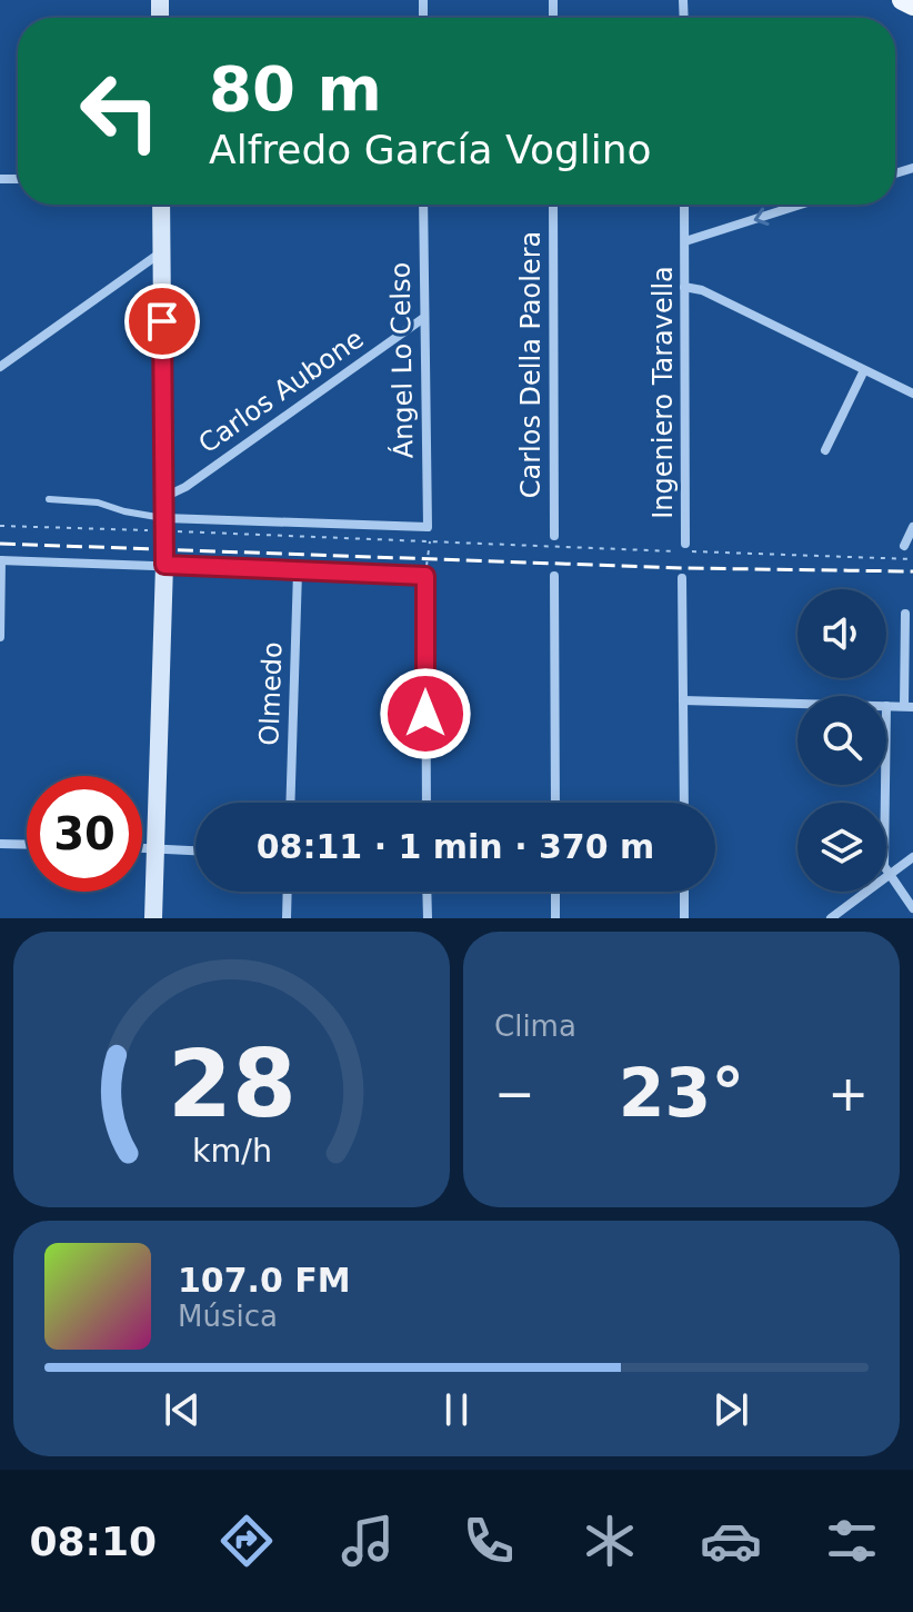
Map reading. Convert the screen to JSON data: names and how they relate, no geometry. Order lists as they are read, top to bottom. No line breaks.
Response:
{"streets":{"street":["Ángel Lo Celso","Carlos Della Paolera","Carlos Aubone","Ingeniero Taravella","Olmedo"]},"crossings":[["Ángel Lo Celso","Carlos Aubone"]],"page":{"turn":["80 m","Alfredo García Voglino"],"limit":"30","trip":"08:11 · 1 min · 370 m","tile":"Clima","heat":["−","23°","+"],"song":["107.0 FM","Música"],"tabs":"08:10","gauge":["28","km/h"]}}
